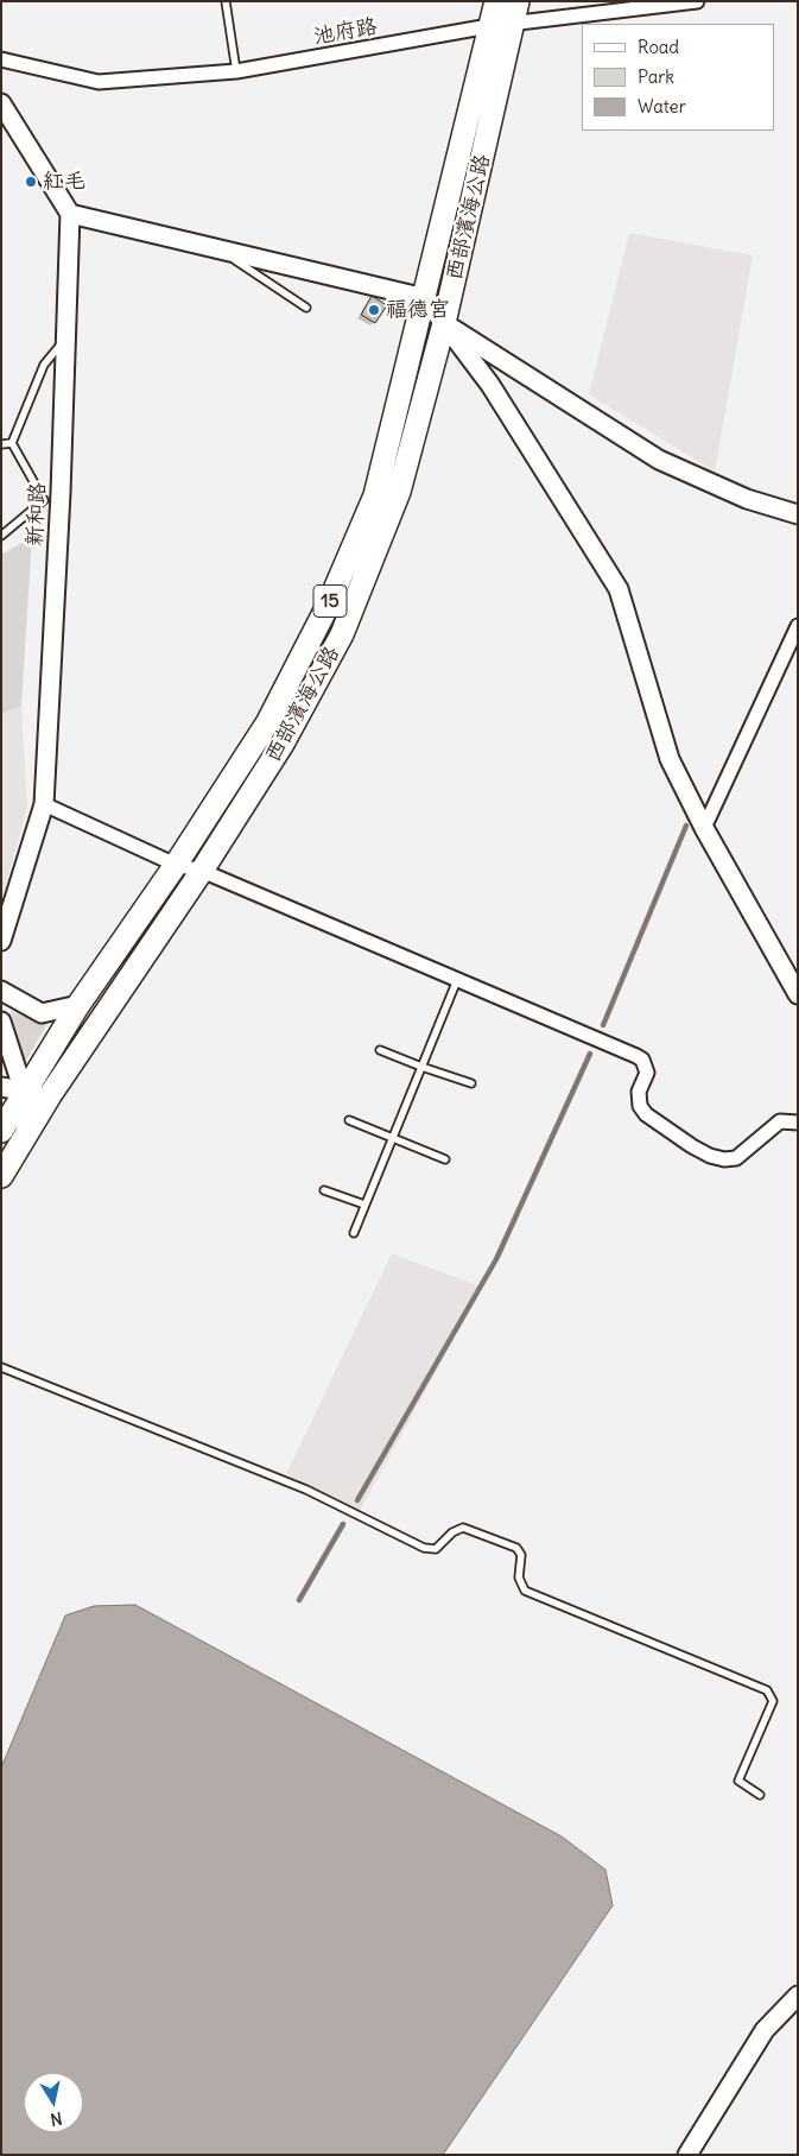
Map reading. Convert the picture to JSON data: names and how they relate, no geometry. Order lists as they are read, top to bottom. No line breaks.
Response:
{"streets":{"main road":["西部濱海公路","15"],"street":["池府路","新和路"]},"crossings":[["池府路","西部濱海公路"]],"places":["紅毛","福德宮"],"legend":["Road","Park","Water"],"north":"bottom"}
